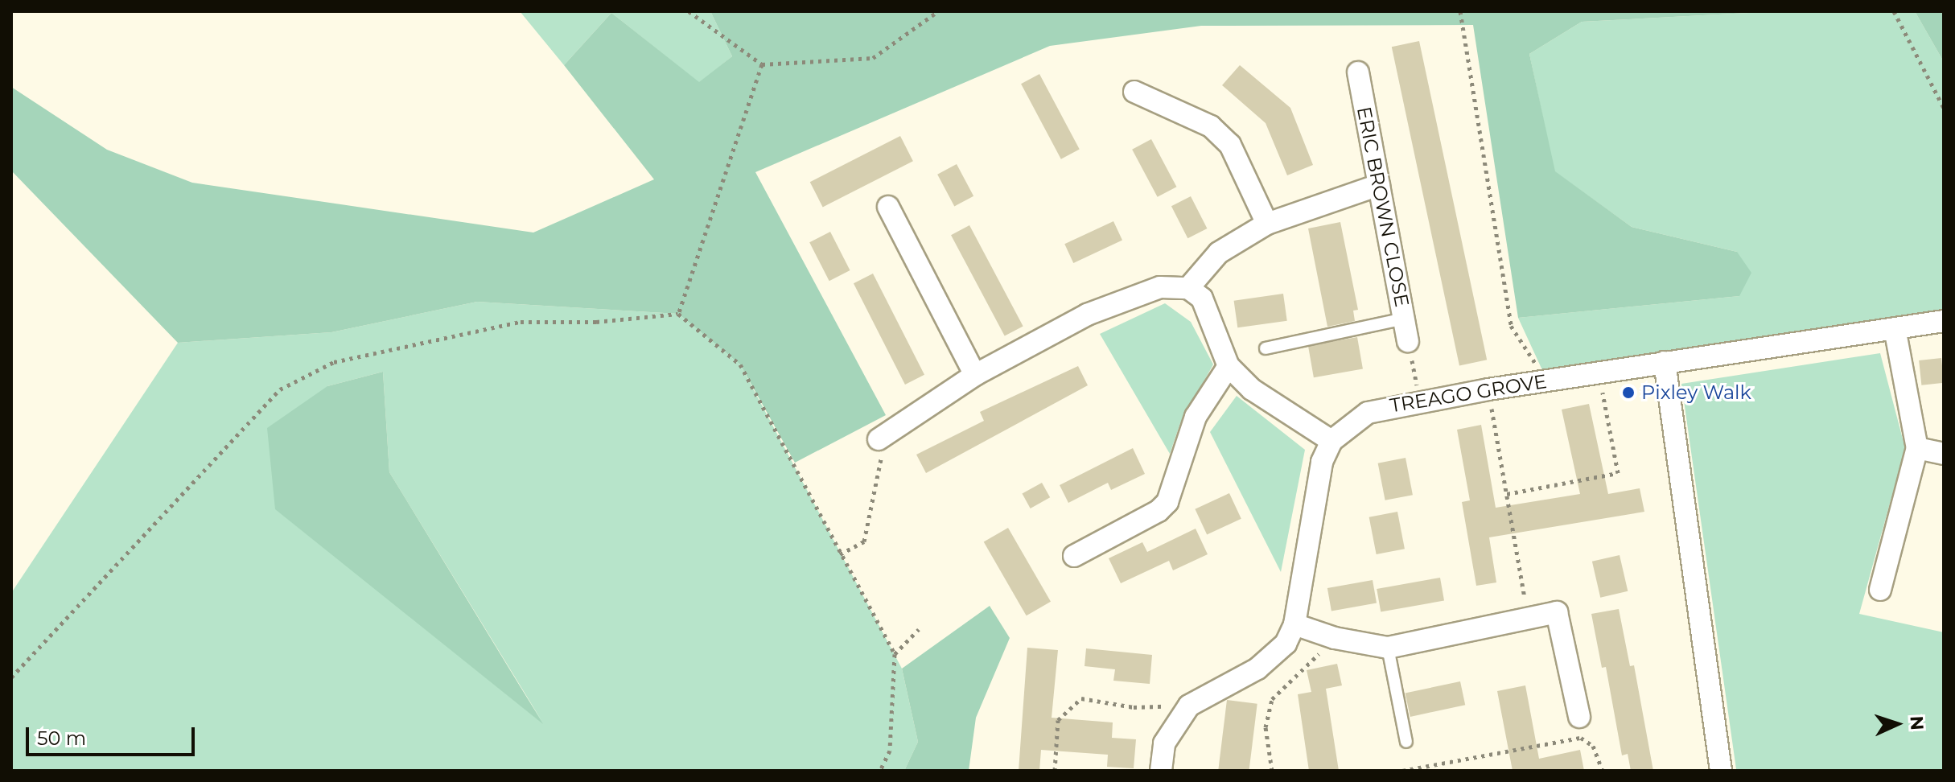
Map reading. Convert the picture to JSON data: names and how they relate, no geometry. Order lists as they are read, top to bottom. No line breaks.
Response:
{"streets":{"street":["ERIC BROWN CLOSE","TREAGO GROVE"]},"places":["Pixley Walk"],"scale_bar":"50 m","north":"right"}
